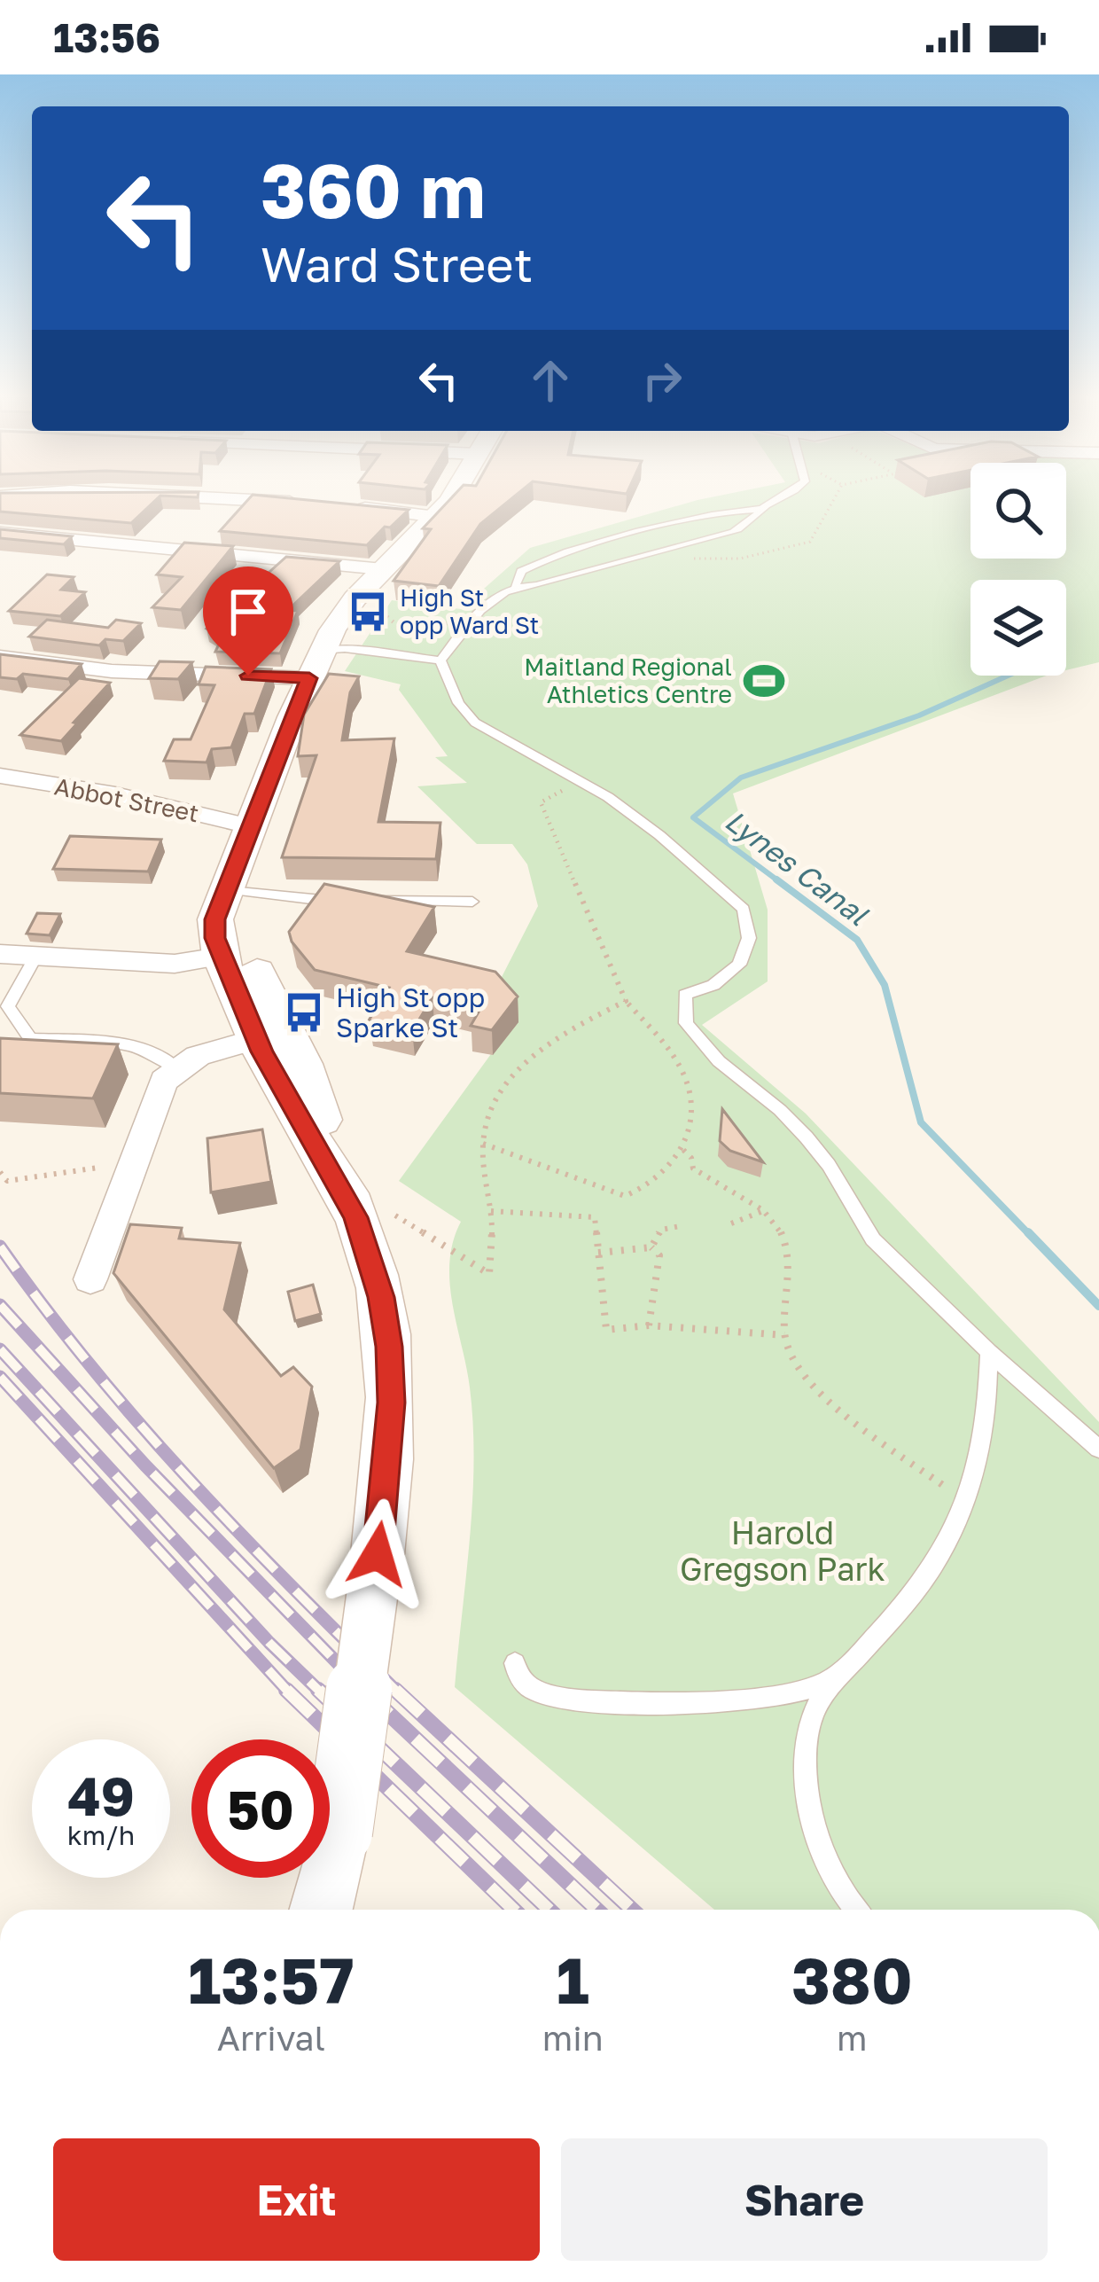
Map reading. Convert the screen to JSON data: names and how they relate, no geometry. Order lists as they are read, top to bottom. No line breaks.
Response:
{"streets":{"street":["Abbot Street"]},"water":["Lynes Canal"],"parks":["Harold Gregson Park"],"places":{"bus stop":["High St opp Ward St","High St opp Sparke St"],"sports":["Maitland Regional Athletics Centre"]},"page":{"status":"13:56","turn":["360 m","Ward Street"],"speed":"49 km/h","limit":"50","eta":["13:57","Arrival","1","min","380","m"],"buttons":["Exit","Share"]}}
